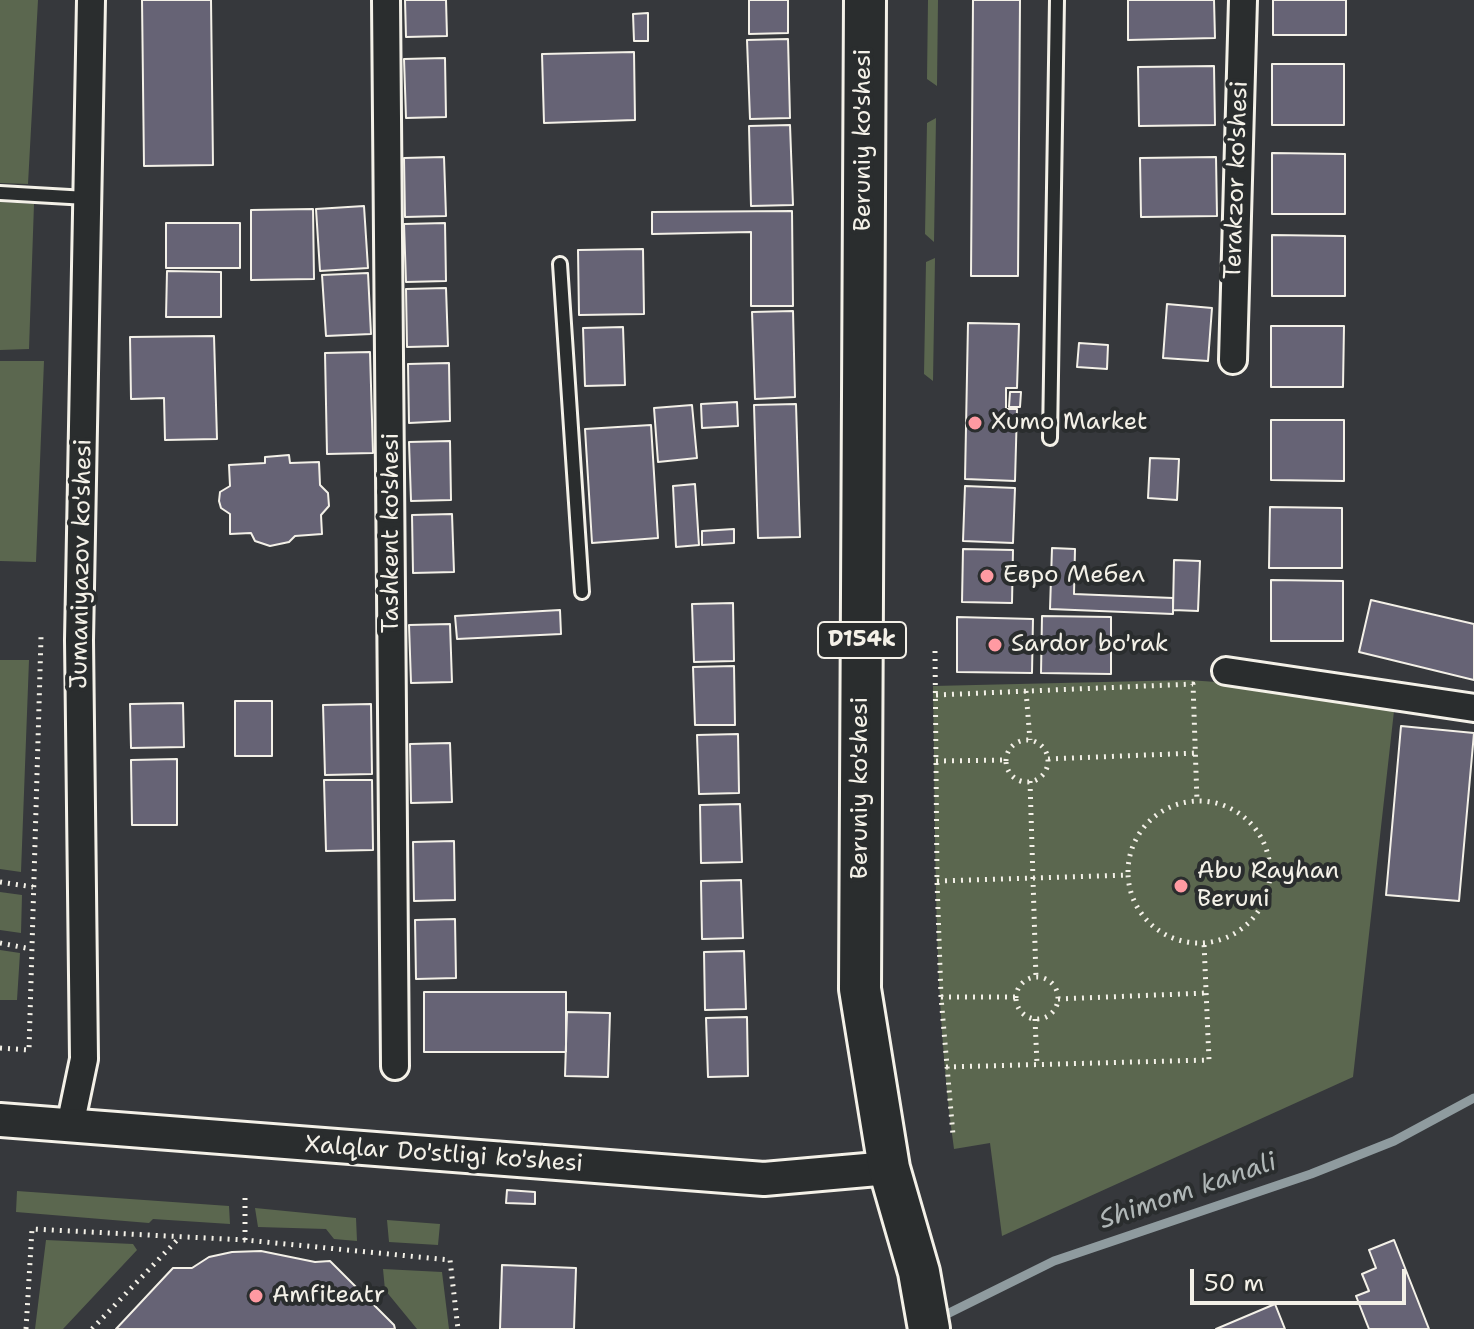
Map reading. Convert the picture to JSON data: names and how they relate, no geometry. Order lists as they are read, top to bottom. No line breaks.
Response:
{"streets":{"main road":["Beruniy ko'shesi","D154k"],"street":["Terakzor ko'shesi","Tashkent ko'shesi","Jumaniyazov ko'shesi","Xalqlar Do'stligi ko'shesi"]},"crossings":[["Beruniy ko'shesi","Xalqlar Do'stligi ko'shesi"],["Jumaniyazov ko'shesi","Xalqlar Do'stligi ko'shesi"]],"water":["Shimom kanali"],"places":["Xumo Market","Евро Мебел","Sardor bo'rak","Abu Rayhan Beruni","Amfiteatr"],"scale_bar":"50 m"}
